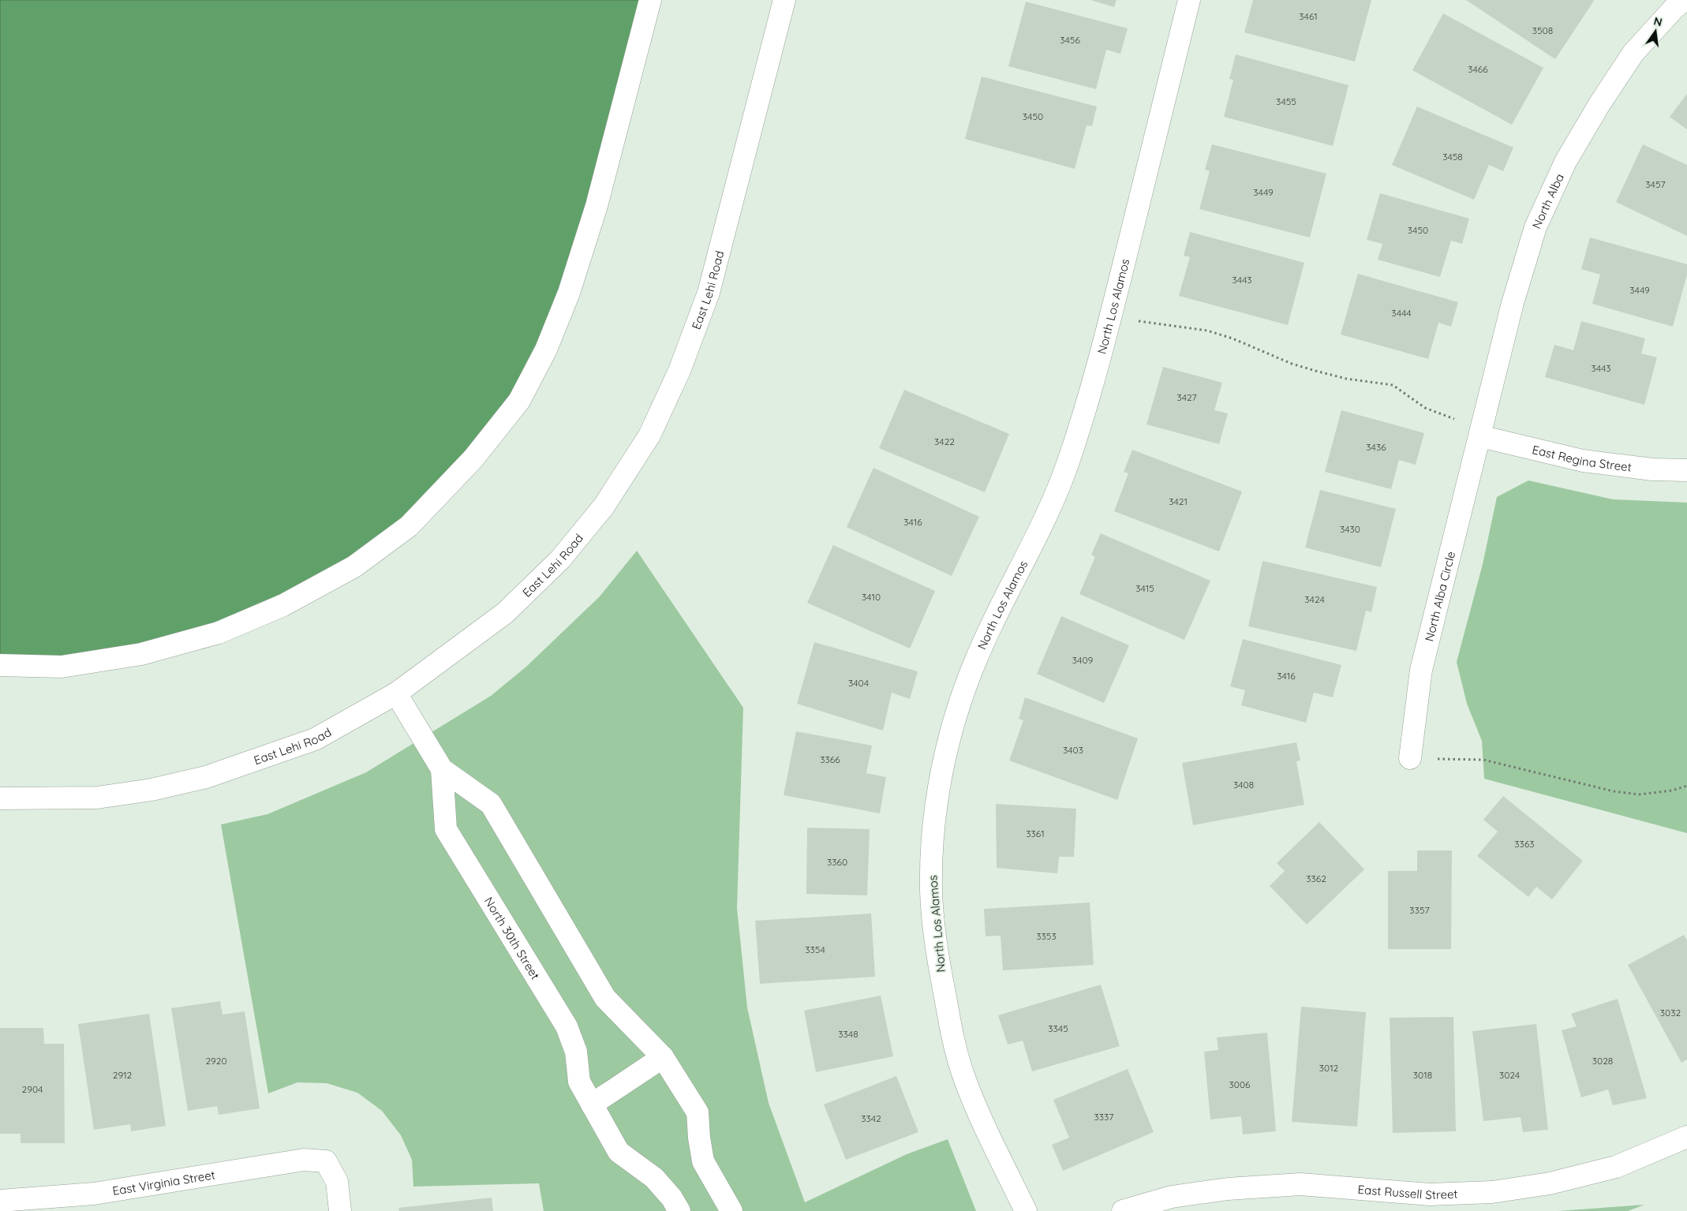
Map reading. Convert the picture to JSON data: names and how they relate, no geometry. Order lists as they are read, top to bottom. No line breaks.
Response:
{"streets":{"street":["North Alba","East Lehi Road","North Los Alamos","East Regina Street","North Alba Circle","North 30th Street","East Virginia Street","East Russell Street"]},"crossings":[["North Alba","East Regina Street"],["North Alba","North Alba Circle"],["East Lehi Road","North 30th Street"],["East Regina Street","North Alba Circle"]],"house_numbers":["3461","3508","3456","3466","3455","3450","3458","3457","3449","3450","3443","3449","3444","3443","3427","3422","3436","3421","3416","3430","3415","3410","3424","3409","3416","3404","3403","3366","3408","3361","3363","3360","3362","3357","3353","3354","3032","3345","3348","2920","3028","3012","2912","3018","3024","3006","2904","3337","3342"],"north":"top"}
